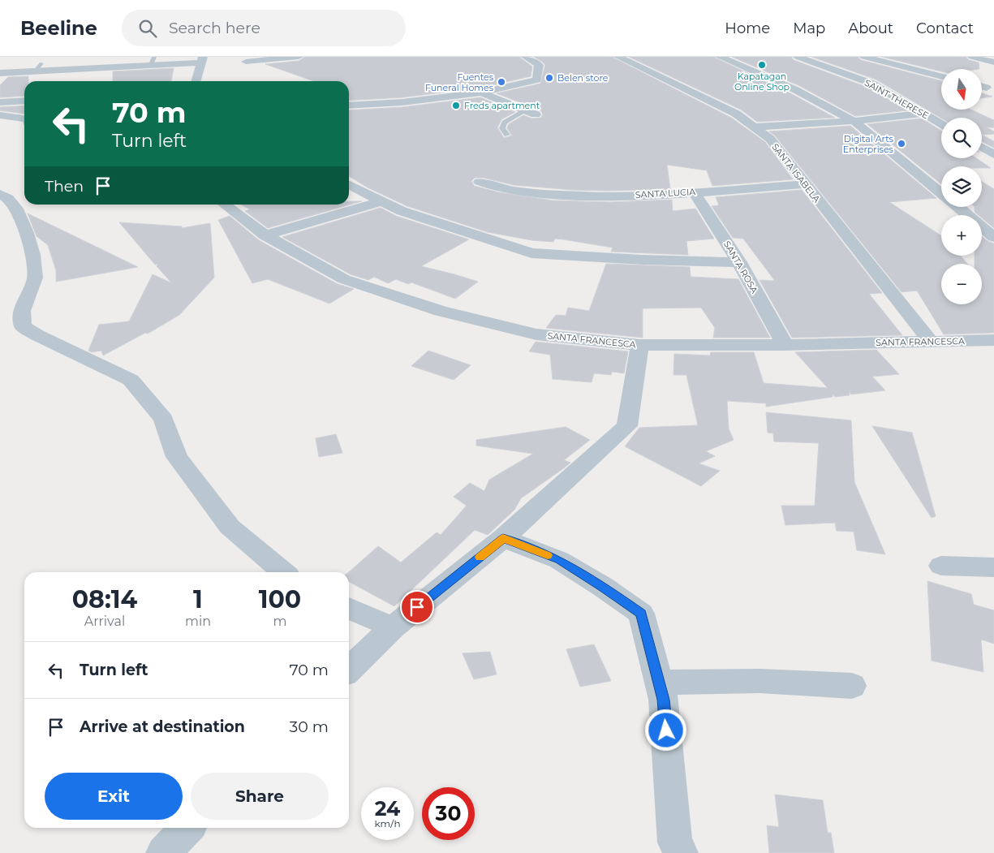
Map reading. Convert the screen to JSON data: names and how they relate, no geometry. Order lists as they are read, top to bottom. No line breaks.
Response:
{"streets":{"street":["SAINT THERESE","SANTA ISABELA","SANTA LUCIA","SANTA ROSA","SANTA FRANCESCA"]},"crossings":[["SANTA ISABELA","SANTA LUCIA"],["SANTA ISABELA","SANTA FRANCESCA"],["SANTA LUCIA","SANTA ROSA"],["SANTA ROSA","SANTA FRANCESCA"]],"places":["Kapatagan Online Shop","Belen store","Fuentes Funeral Homes","Freds apartment","Digital Arts Enterprises"],"north":"bottom","page":{"header":"Beeline","search":"Search here","nav":["Home","Map","About","Contact"],"map_buttons":["+","−"],"turn":["70 m","Turn left"],"then":"Then","eta":["08:14","Arrival","1","min","100","m"],"list":[{"name":"Turn left","value":"70 m"},{"name":"Arrive at destination","value":"30 m"}],"buttons":["Exit","Share"],"speed":"24 km/h","limit":"30"}}
